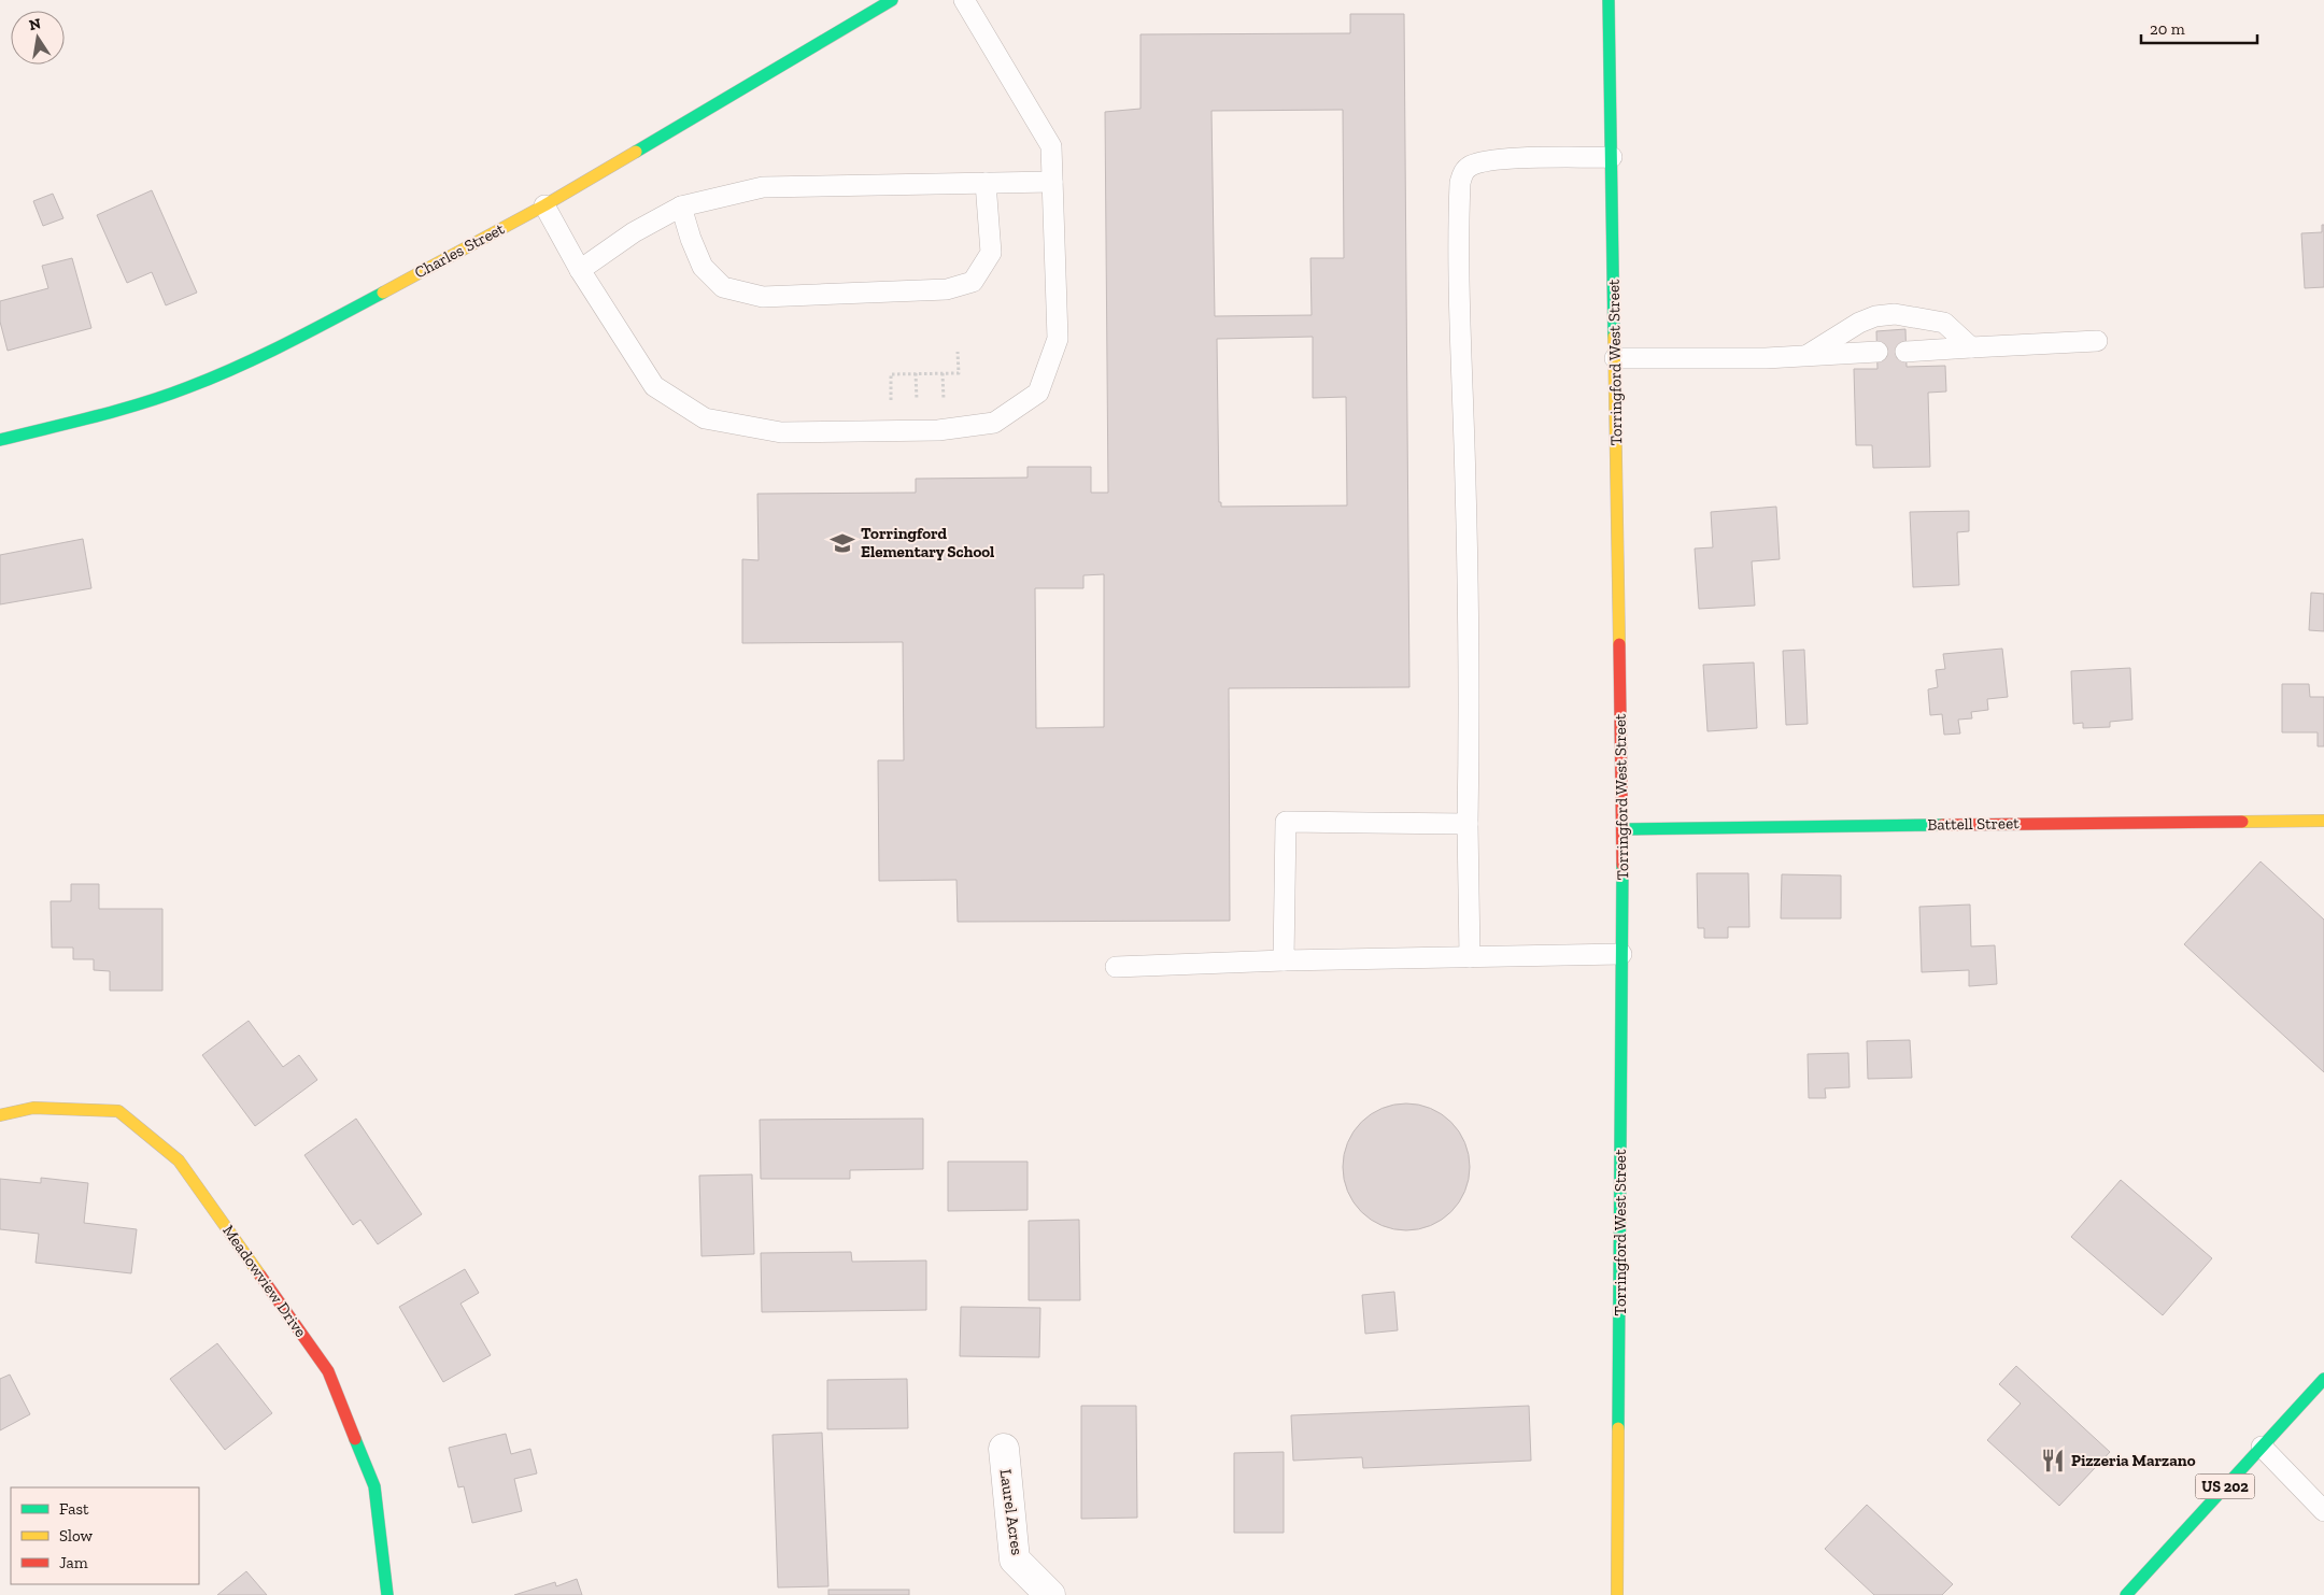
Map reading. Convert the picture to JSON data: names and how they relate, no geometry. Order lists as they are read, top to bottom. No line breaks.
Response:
{"streets":{"main road":["Charles Street","Torringford West Street","Battell Street","Meadowview Drive","US 202"],"street":["Laurel Acres"]},"crossings":[["Torringford West Street","Battell Street"]],"places":{"school or university":["Torringford Elementary School"],"restaurant":["Pizzeria Marzano"]},"legend":["Fast","Slow","Jam"],"scale_bar":"20 m","north":"top"}
